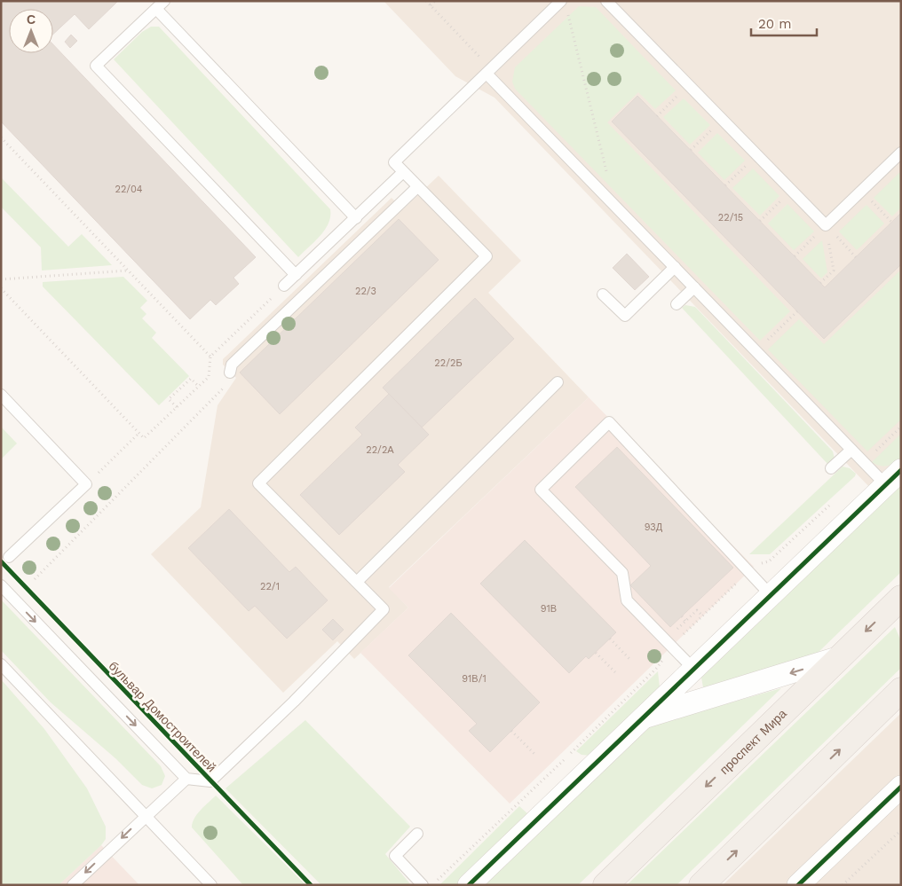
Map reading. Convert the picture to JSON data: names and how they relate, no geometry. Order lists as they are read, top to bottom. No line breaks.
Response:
{"streets":{"main road":["проспект Мира"],"cycle path":["бульвар Домостроителей"]},"house_numbers":["22/04","22/15","22/3","22/2Б","22/2А","93Д","22/1","91В","91В/1"],"scale_bar":"20 m","north":"top"}
